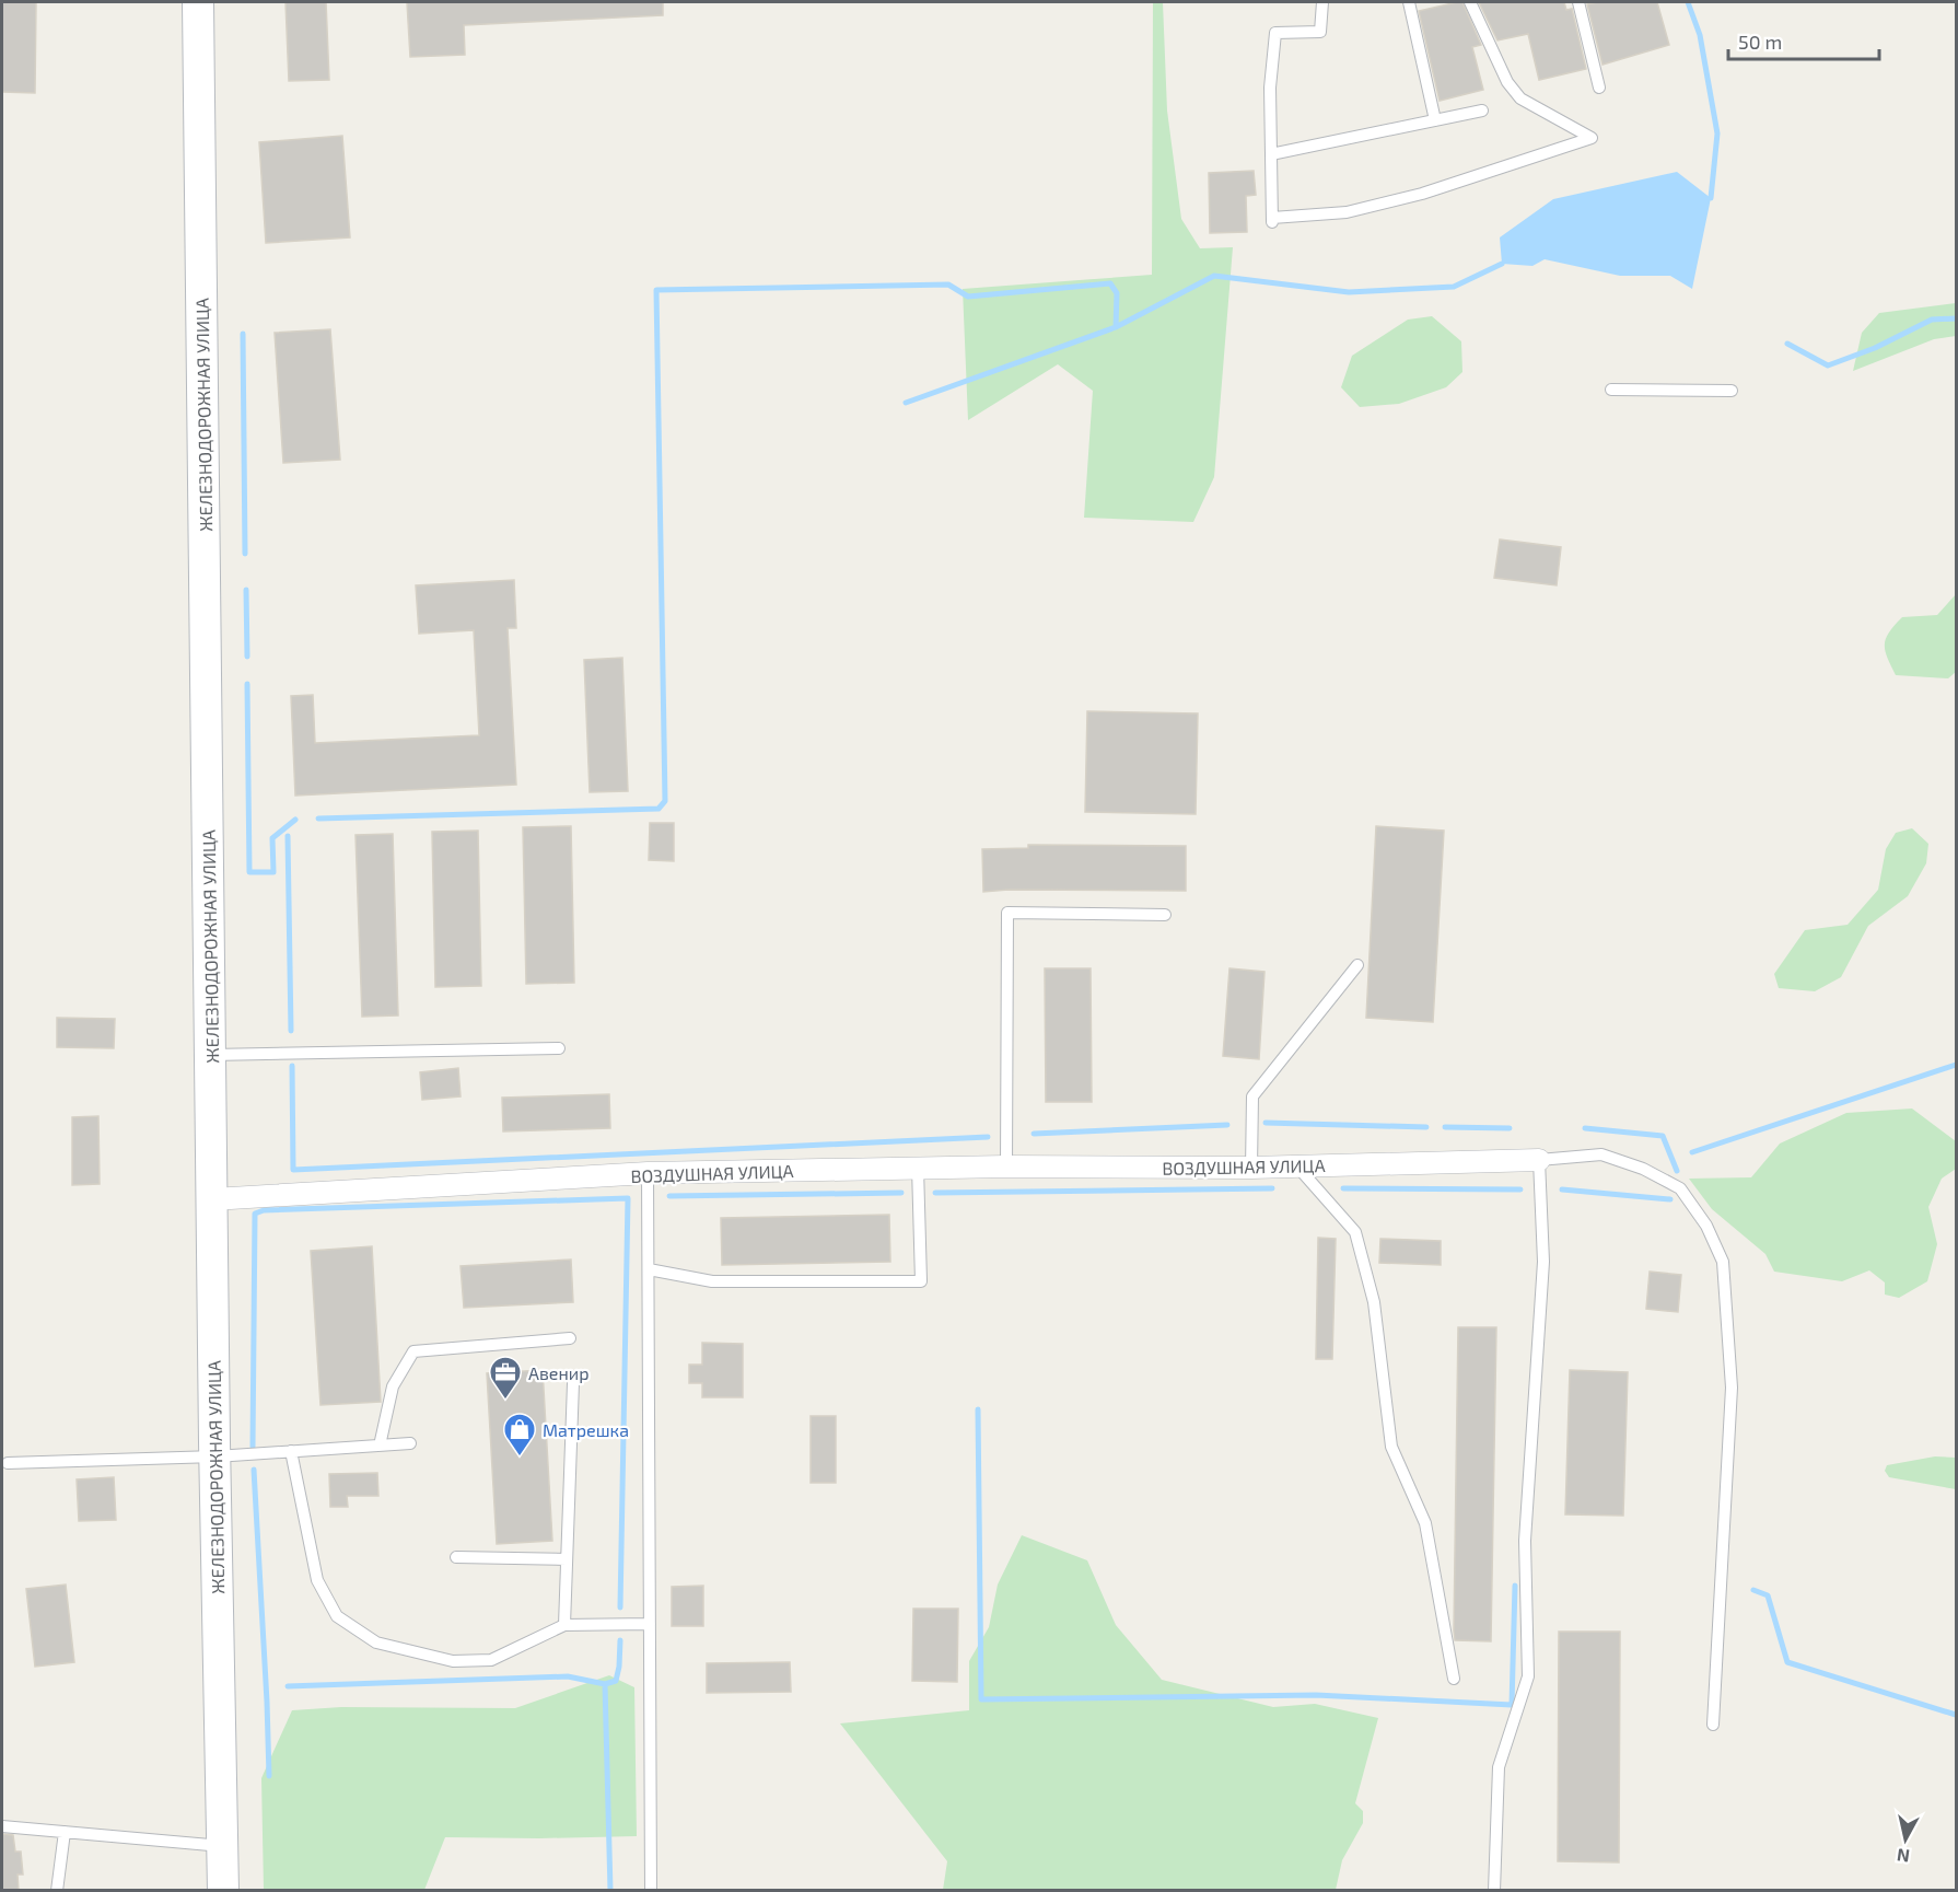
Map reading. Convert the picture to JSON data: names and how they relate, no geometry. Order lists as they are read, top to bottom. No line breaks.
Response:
{"streets":{"main road":["ЖЕЛЕЗНОДОРОЖНАЯ УЛИЦА"],"street":["ВОЗДУШНАЯ УЛИЦА"]},"crossings":[["ЖЕЛЕЗНОДОРОЖНАЯ УЛИЦА","ВОЗДУШНАЯ УЛИЦА"]],"places":{"office":["Авенир"],"shop":["Матрешка"]},"scale_bar":"50 m","north":"bottom"}
